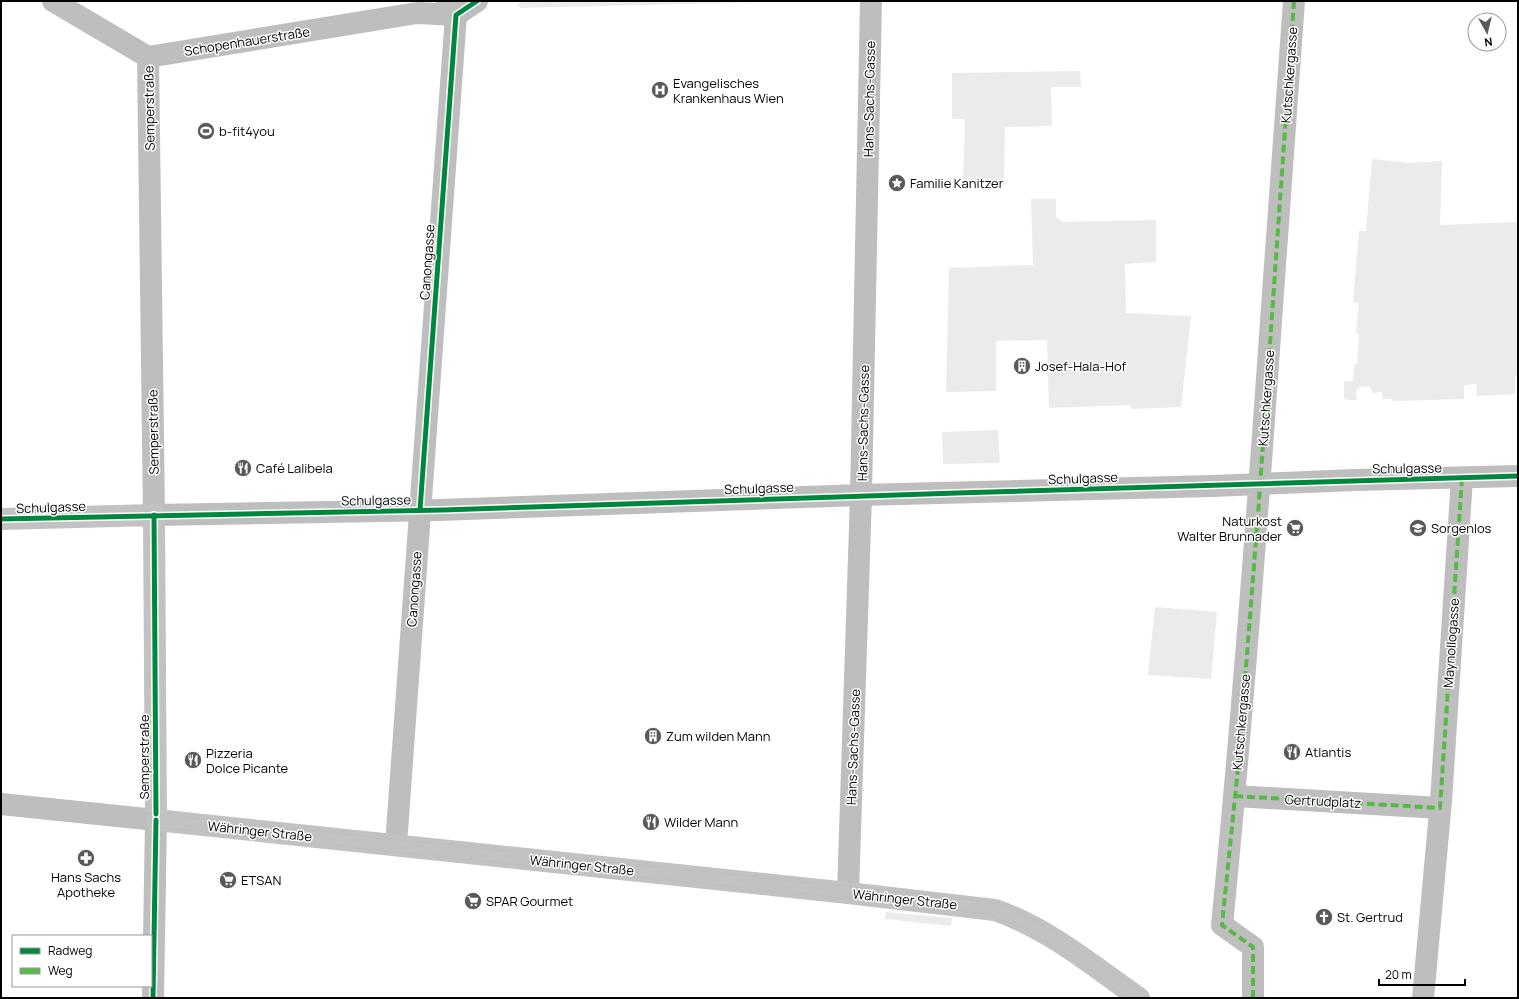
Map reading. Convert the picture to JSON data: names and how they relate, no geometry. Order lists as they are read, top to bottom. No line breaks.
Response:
{"streets":{"main road":["Semperstraße","Schulgasse","Währinger Straße"],"street":["Schopenhauerstraße","Kutschkergasse","Hans-Sachs-Gasse","Canongasse","Maynollogasse","Gertrudplatz"]},"crossings":[["Schopenhauerstraße","Semperstraße"],["Schopenhauerstraße","Canongasse"],["Kutschkergasse","Schulgasse"],["Kutschkergasse","Gertrudplatz"],["Hans-Sachs-Gasse","Schulgasse"],["Hans-Sachs-Gasse","Währinger Straße"],["Semperstraße","Schulgasse"],["Semperstraße","Währinger Straße"],["Canongasse","Schulgasse"],["Canongasse","Währinger Straße"],["Schulgasse","Maynollogasse"],["Maynollogasse","Gertrudplatz"]],"places":{"hospital":["Evangelisches Krankenhaus Wien"],"sports":["b-fit4you"],"place":["Familie Kanitzer"],"building":["Josef-Hala-Hof","Zum wilden Mann"],"restaurant":["Café Lalibela","Atlantis","Pizzeria Dolce Picante","Wilder Mann"],"supermarket":["Naturkost Walter Brunnader","ETSAN","SPAR Gourmet"],"school or university":["Sorgenlos"],"pharmacy":["Hans Sachs Apotheke"],"church":["St. Gertrud"]},"legend":["Radweg","Weg"],"scale_bar":"20 m","north":"bottom"}
